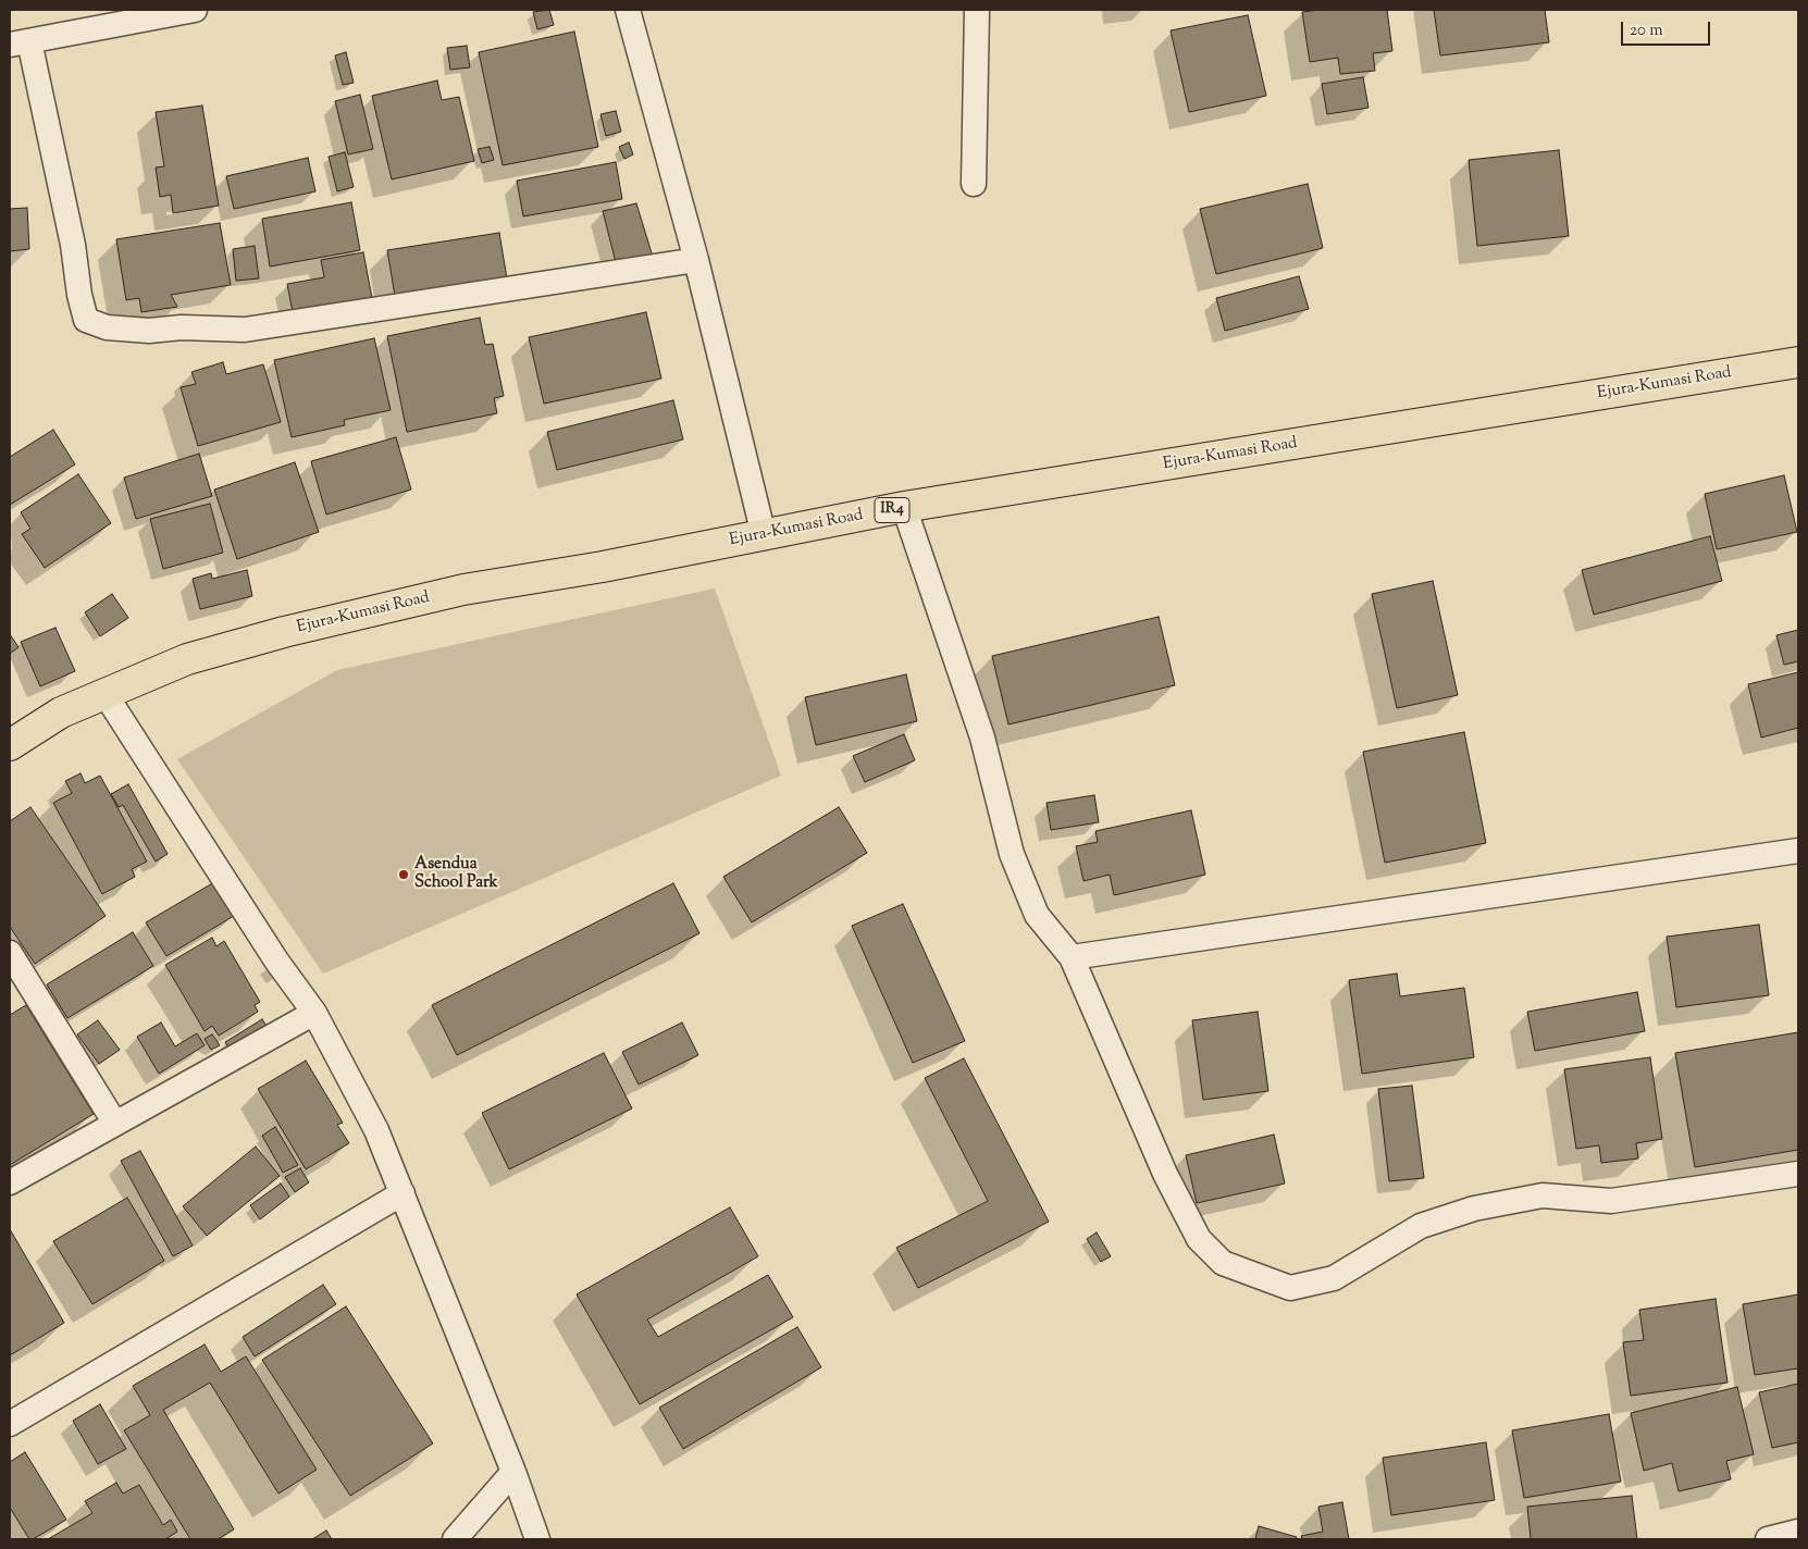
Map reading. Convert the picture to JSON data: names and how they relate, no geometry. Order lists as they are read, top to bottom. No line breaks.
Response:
{"streets":{"main road":["Ejura-Kumasi Road","IR4"]},"places":["Asendua School Park"],"scale_bar":"20 m"}
